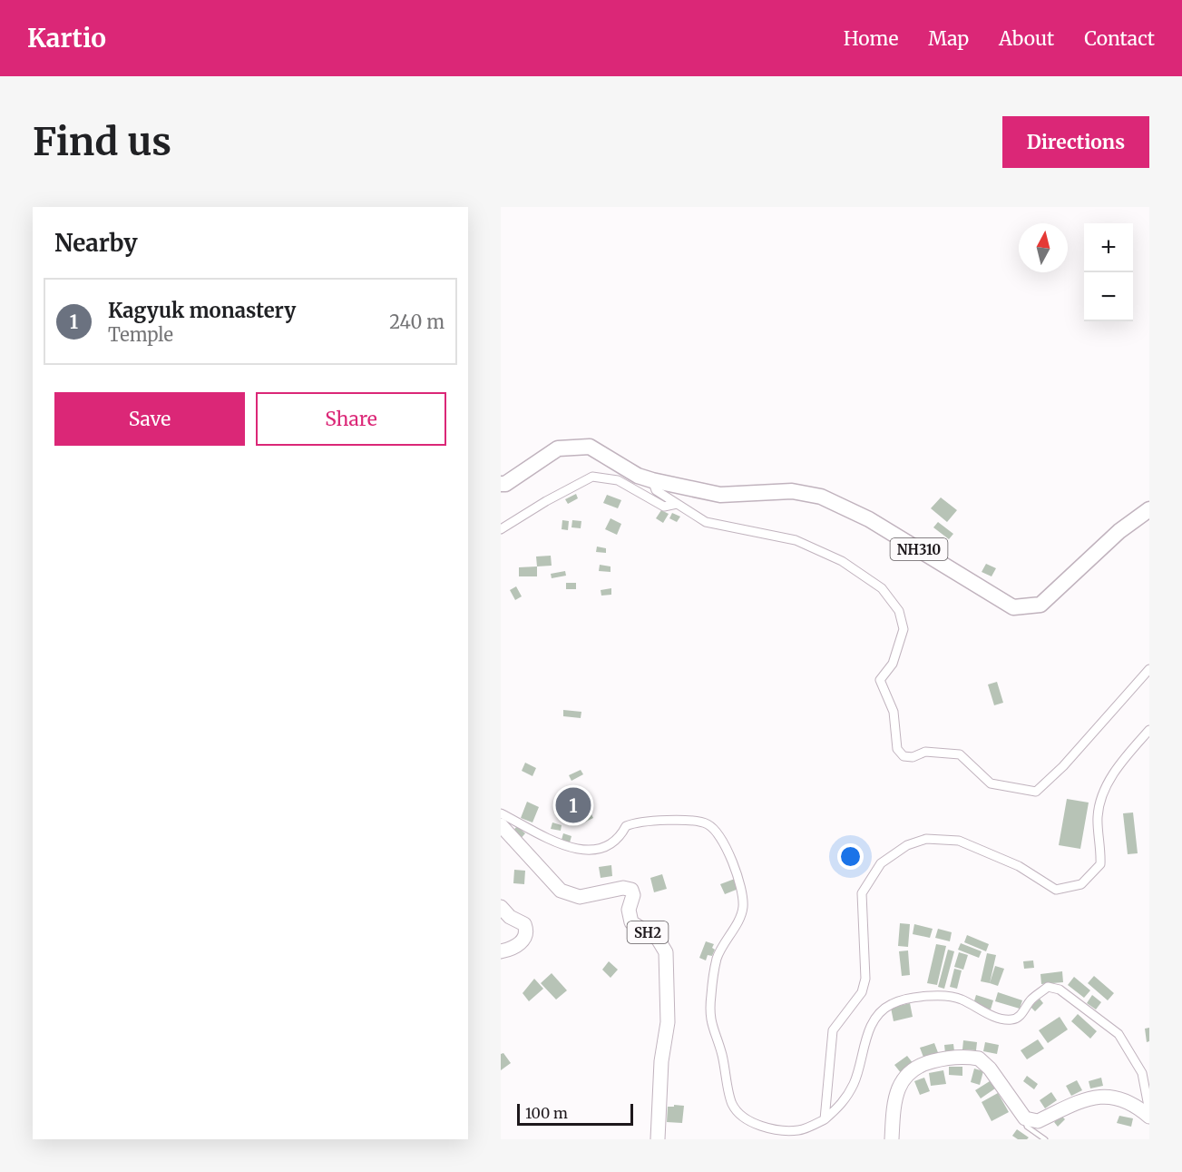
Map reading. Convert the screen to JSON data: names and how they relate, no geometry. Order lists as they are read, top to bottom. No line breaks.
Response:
{"streets":{"highway":["NH310"],"main road":["SH2"]},"scale_bar":"100 m","north":"top","page":{"header":"Kartio","nav":["Home","Map","About","Contact"],"buttons":["Directions",["Save","Share"]],"title":"Find us","heading":"Nearby","map_buttons":["+","−"],"list":[{"mark":"1","name":"Kagyuk monastery","note":"Temple","value":"240 m"}],"pins":"1","scale":"100 m"}}
